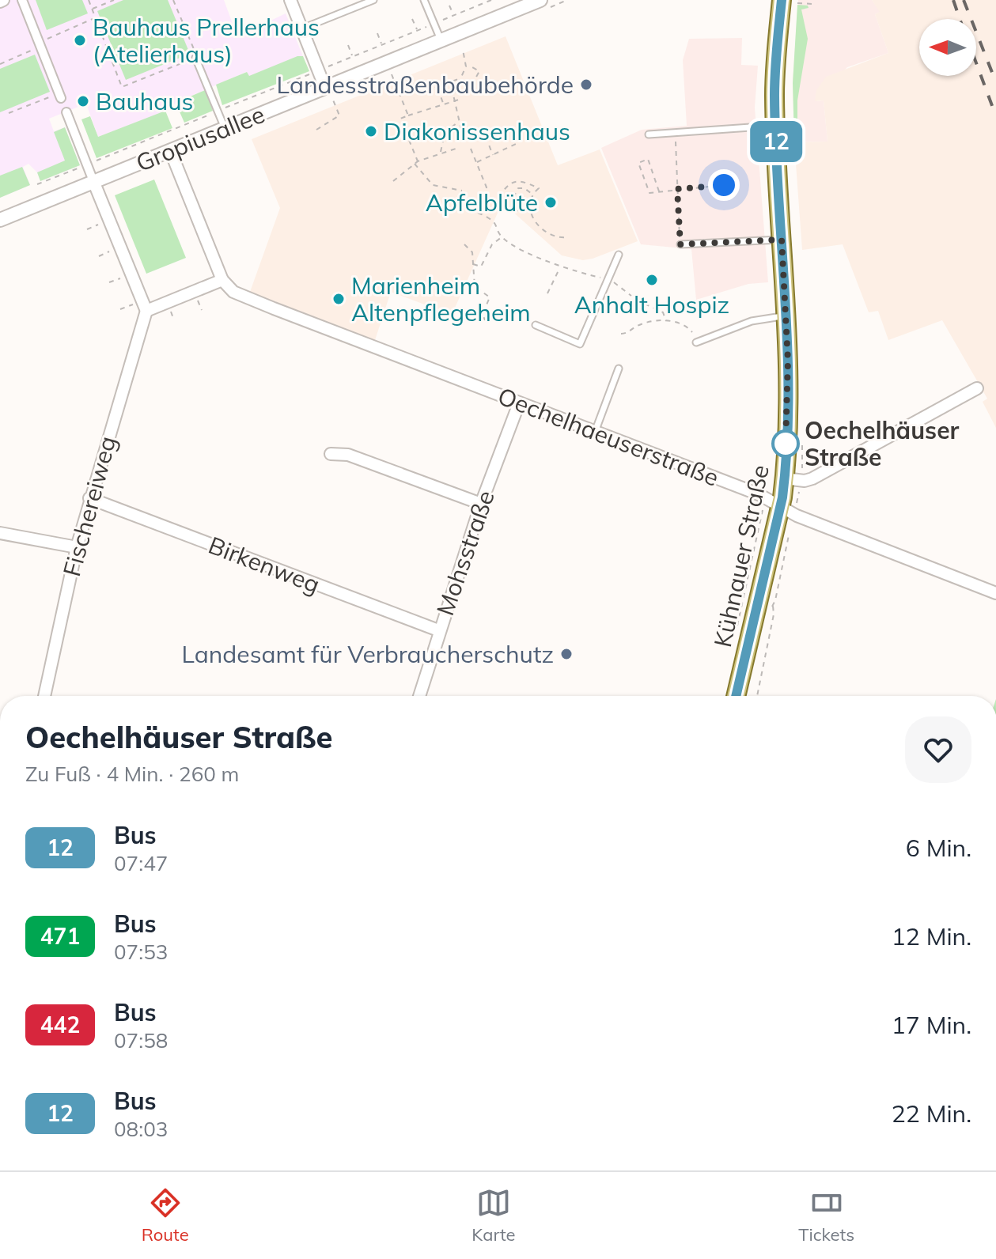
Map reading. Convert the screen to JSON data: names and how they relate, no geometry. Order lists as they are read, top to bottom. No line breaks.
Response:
{"streets":{"main road":["Kühnauer Straße"],"street":["Gropiusallee","Oechelhaeuserstraße","Fischereiweg","Mohsstraße","Birkenweg"]},"crossings":[["Oechelhaeuserstraße","Mohsstraße"],["Oechelhaeuserstraße","Kühnauer Straße"],["Fischereiweg","Birkenweg"],["Mohsstraße","Birkenweg"]],"places":["Bauhaus Prellerhaus (Atelierhaus)","Landesstraßenbaubehörde","Bauhaus","Diakonissenhaus","Apfelblüte","Anhalt Hospiz","Marienheim Altenpflegeheim","Oechelhäuser Straße","Landesamt für Verbraucherschutz"],"lines":["bus line 12"],"north":"left","page":{"on_map":"12","heading":["Oechelhäuser Straße","Zu Fuß · 4 Min. · 260 m"],"list":[{"mark":"12","name":"Bus","note":"07:47","value":"6 Min."},{"mark":"471","name":"Bus","note":"07:53","value":"12 Min."},{"mark":"442","name":"Bus","note":"07:58","value":"17 Min."},{"mark":"12","name":"Bus","note":"08:03","value":"22 Min."}],"tabs":["Route","Karte","Tickets"]}}
